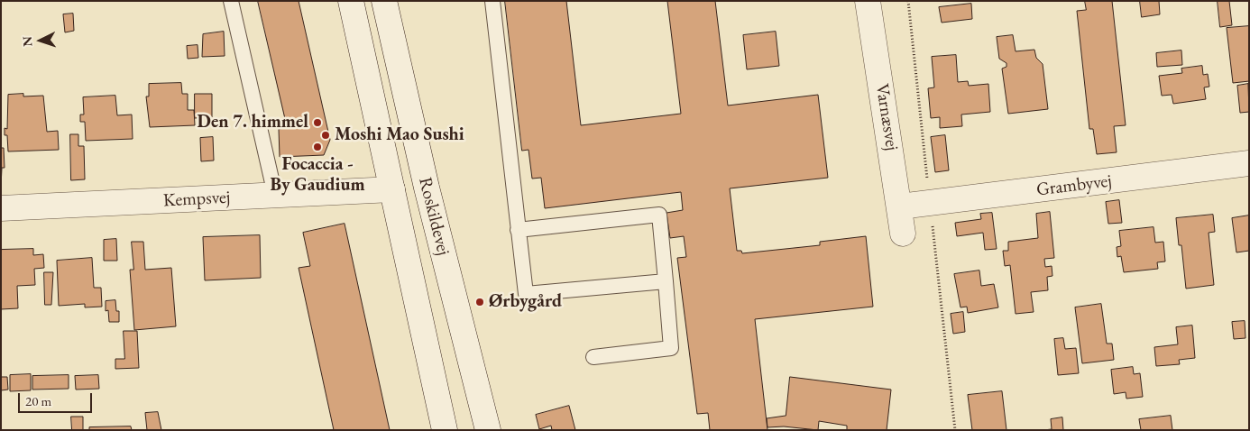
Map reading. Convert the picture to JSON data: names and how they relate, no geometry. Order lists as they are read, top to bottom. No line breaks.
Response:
{"streets":{"street":["Varnæsvej","Grambyvej","Kempsvej","Roskildevej"]},"crossings":[["Varnæsvej","Grambyvej"],["Kempsvej","Roskildevej"]],"places":["Den 7. himmel","Moshi Mao Sushi","Focaccia - By Gaudium","Ørbygård"],"scale_bar":"20 m","north":"left"}
